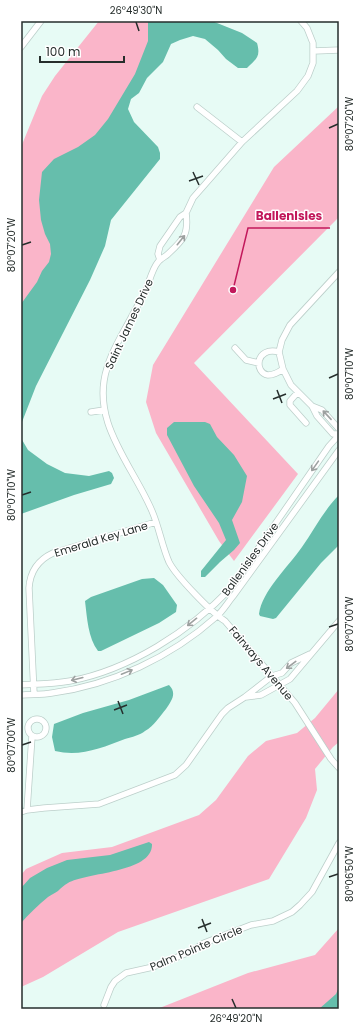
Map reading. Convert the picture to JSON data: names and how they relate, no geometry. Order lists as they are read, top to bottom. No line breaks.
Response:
{"streets":{"street":["Saint James Drive","Emerald Key Lane","Ballenisles Drive","Fairways Avenue","Palm Pointe Circle"]},"crossings":[["Saint James Drive","Emerald Key Lane"],["Saint James Drive","Fairways Avenue"],["Emerald Key Lane","Ballenisles Drive"],["Emerald Key Lane","Fairways Avenue"],["Ballenisles Drive","Fairways Avenue"]],"places":["BallenIsles"],"scale_bar":"100 m","coordinates":["26°49'30\"N","80°07'20\"W","80°07'10\"W","80°07'00\"W","80°06'50\"W","26°49'20\"N"]}
